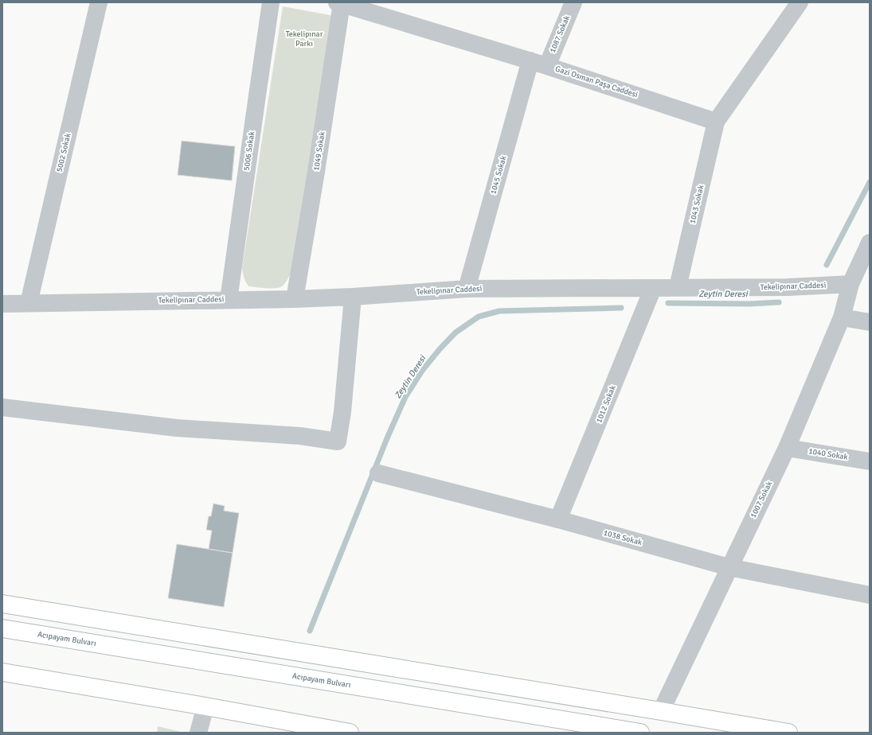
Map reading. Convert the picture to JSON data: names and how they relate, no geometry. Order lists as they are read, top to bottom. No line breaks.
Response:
{"streets":{"main road":["Acıpayam Bulvarı"],"street":["1087 Sokak","Gazi Osman Paşa Caddesi","5006 Sokak","1049 Sokak","5002 Sokak","1045 Sokak","1043 Sokak","Tekelipınar Caddesi","1012 Sokak","1040 Sokak","1007 Sokak","1038 Sokak"]},"crossings":[["1087 Sokak","Gazi Osman Paşa Caddesi"],["Gazi Osman Paşa Caddesi","1049 Sokak"],["Gazi Osman Paşa Caddesi","1045 Sokak"],["Gazi Osman Paşa Caddesi","1043 Sokak"],["5006 Sokak","Tekelipınar Caddesi"],["1049 Sokak","Tekelipınar Caddesi"],["5002 Sokak","Tekelipınar Caddesi"],["1045 Sokak","Tekelipınar Caddesi"],["1043 Sokak","Tekelipınar Caddesi"],["Tekelipınar Caddesi","1012 Sokak"],["Tekelipınar Caddesi","1007 Sokak"],["1012 Sokak","1038 Sokak"],["1040 Sokak","1007 Sokak"],["1007 Sokak","1038 Sokak"]],"water":["Zeytin Deresi"],"parks":["Tekelipınar Parkı"]}
